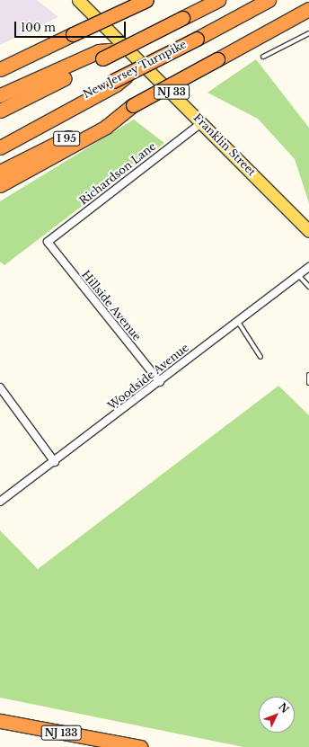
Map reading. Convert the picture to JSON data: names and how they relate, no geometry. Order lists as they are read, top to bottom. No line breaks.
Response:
{"streets":{"highway":["New Jersey Turnpike","I 95","NJ 133"],"main road":["NJ 33","Franklin Street"],"street":["Richardson Lane","Hillside Avenue","Woodside Avenue"]},"crossings":[["Franklin Street","Richardson Lane"],["Richardson Lane","Hillside Avenue"],["Hillside Avenue","Woodside Avenue"]],"scale_bar":"100 m","north":"top right"}
